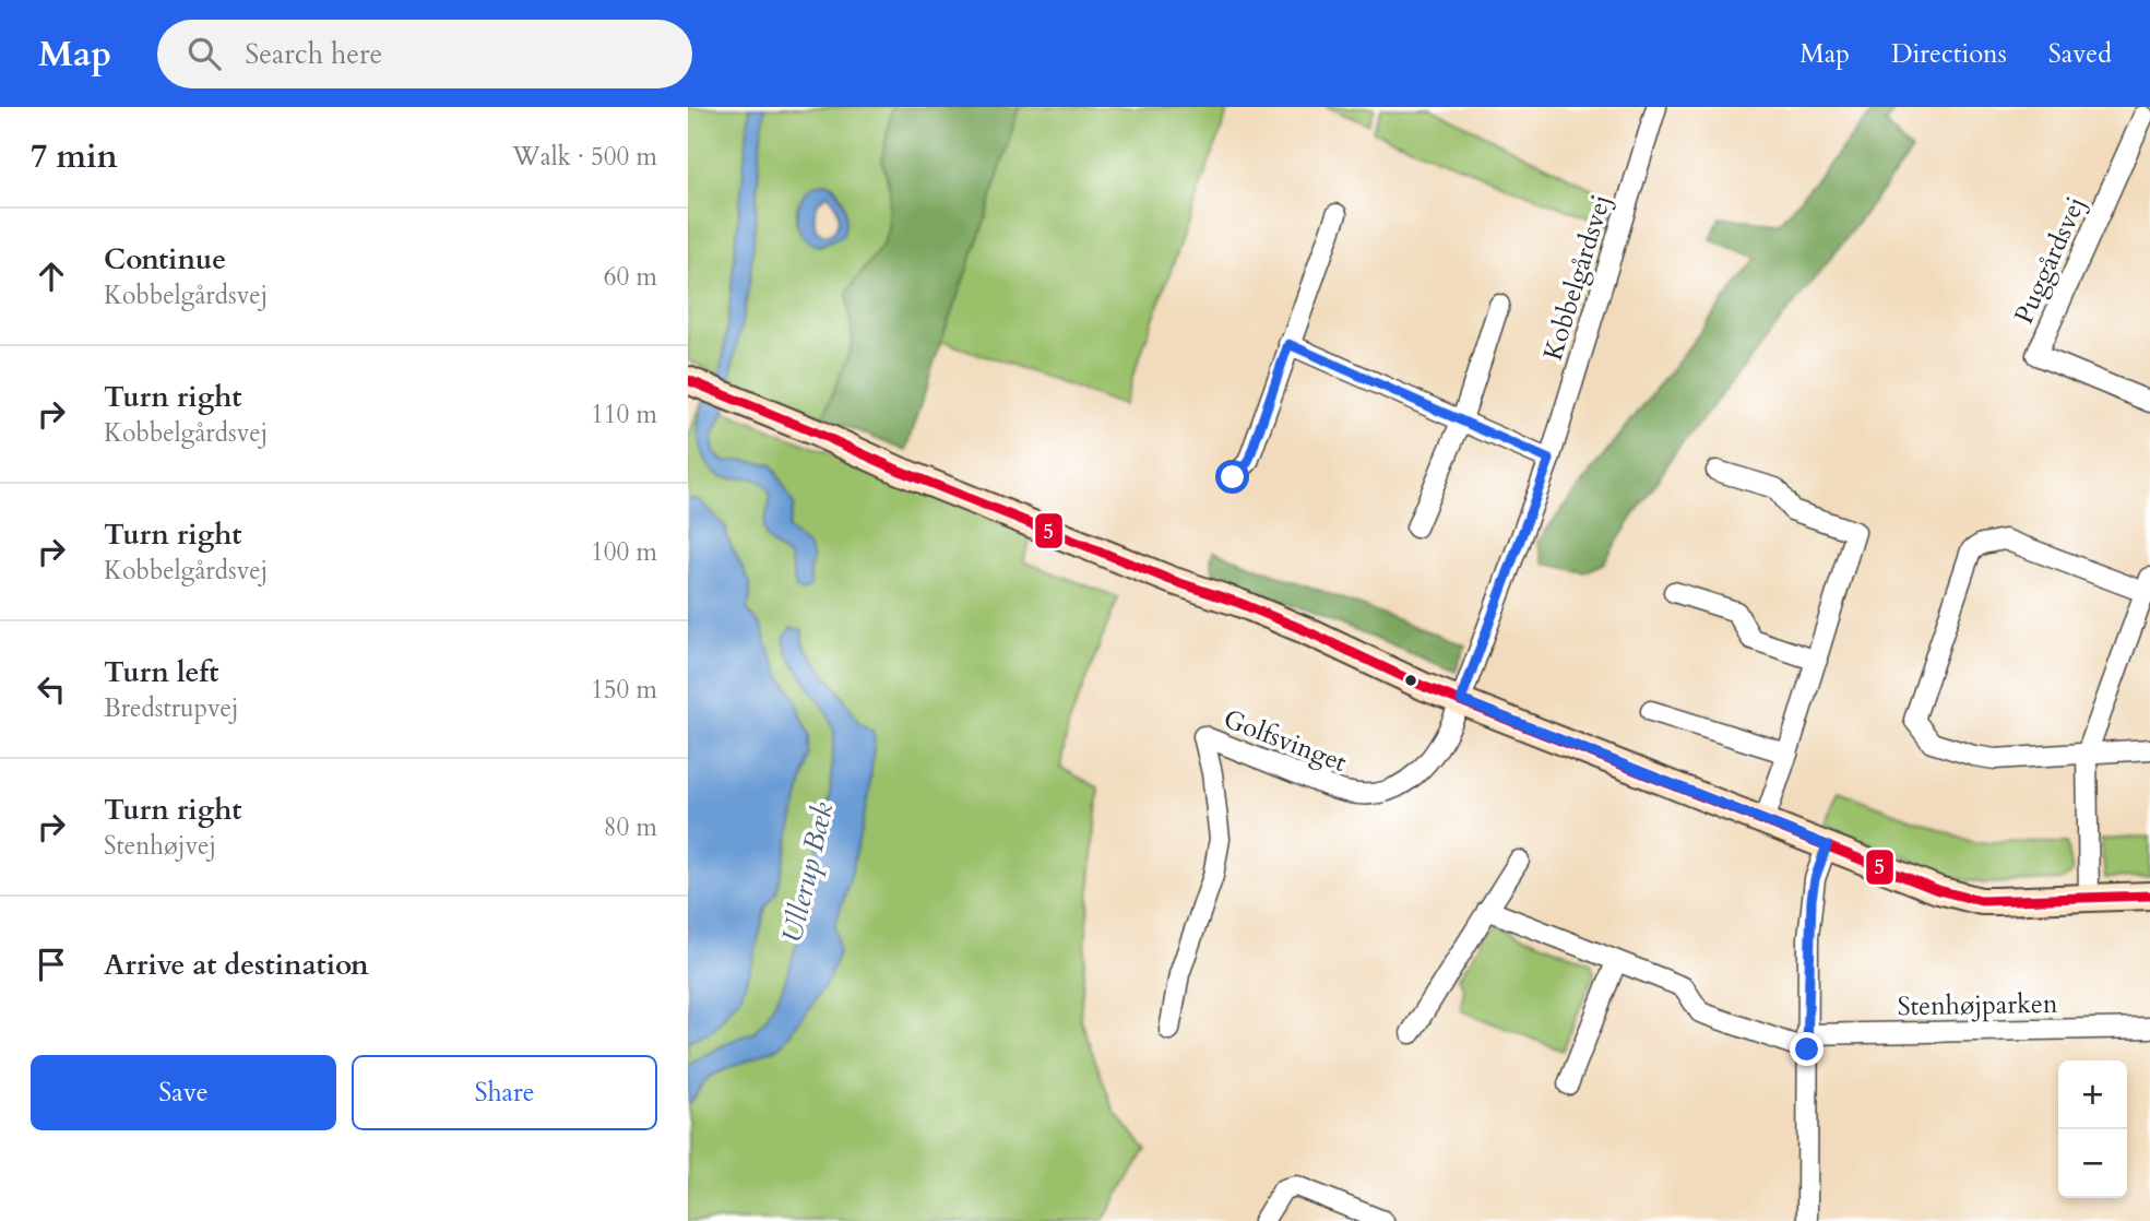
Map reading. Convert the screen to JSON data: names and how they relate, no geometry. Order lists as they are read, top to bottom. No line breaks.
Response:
{"streets":{"street":["Puggårdsvej","Kobbelgårdsvej","Golfsvinget","Stenhøjparken"]},"crossings":[["Kobbelgårdsvej","Golfsvinget"]],"water":["Ullerup Bæk"],"lines":["transit line 5"],"page":{"header":"Map","search":"Search here","nav":["Map","Directions","Saved"],"heading":["7 min","Walk · 500 m"],"list":[["Continue","Kobbelgårdsvej","60 m"],["Turn right","Kobbelgårdsvej","110 m"],["Turn right","Kobbelgårdsvej","100 m"],["Turn left","Bredstrupvej","150 m"],["Turn right","Stenhøjvej","80 m"],"Arrive at destination"],"buttons":["Save","Share"],"map_buttons":["+","−"]}}
